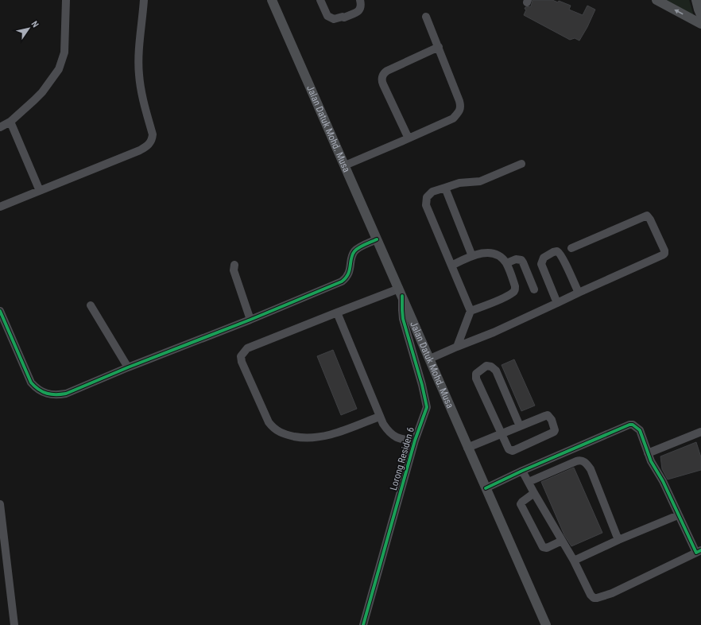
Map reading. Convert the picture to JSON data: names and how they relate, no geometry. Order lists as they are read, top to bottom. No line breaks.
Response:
{"streets":{"main road":["Jalan Datuk Mohd. Musa"],"street":["Lorong Residen 6"]},"crossings":[["Jalan Datuk Mohd. Musa","Lorong Residen 6"]],"north":"top right"}
